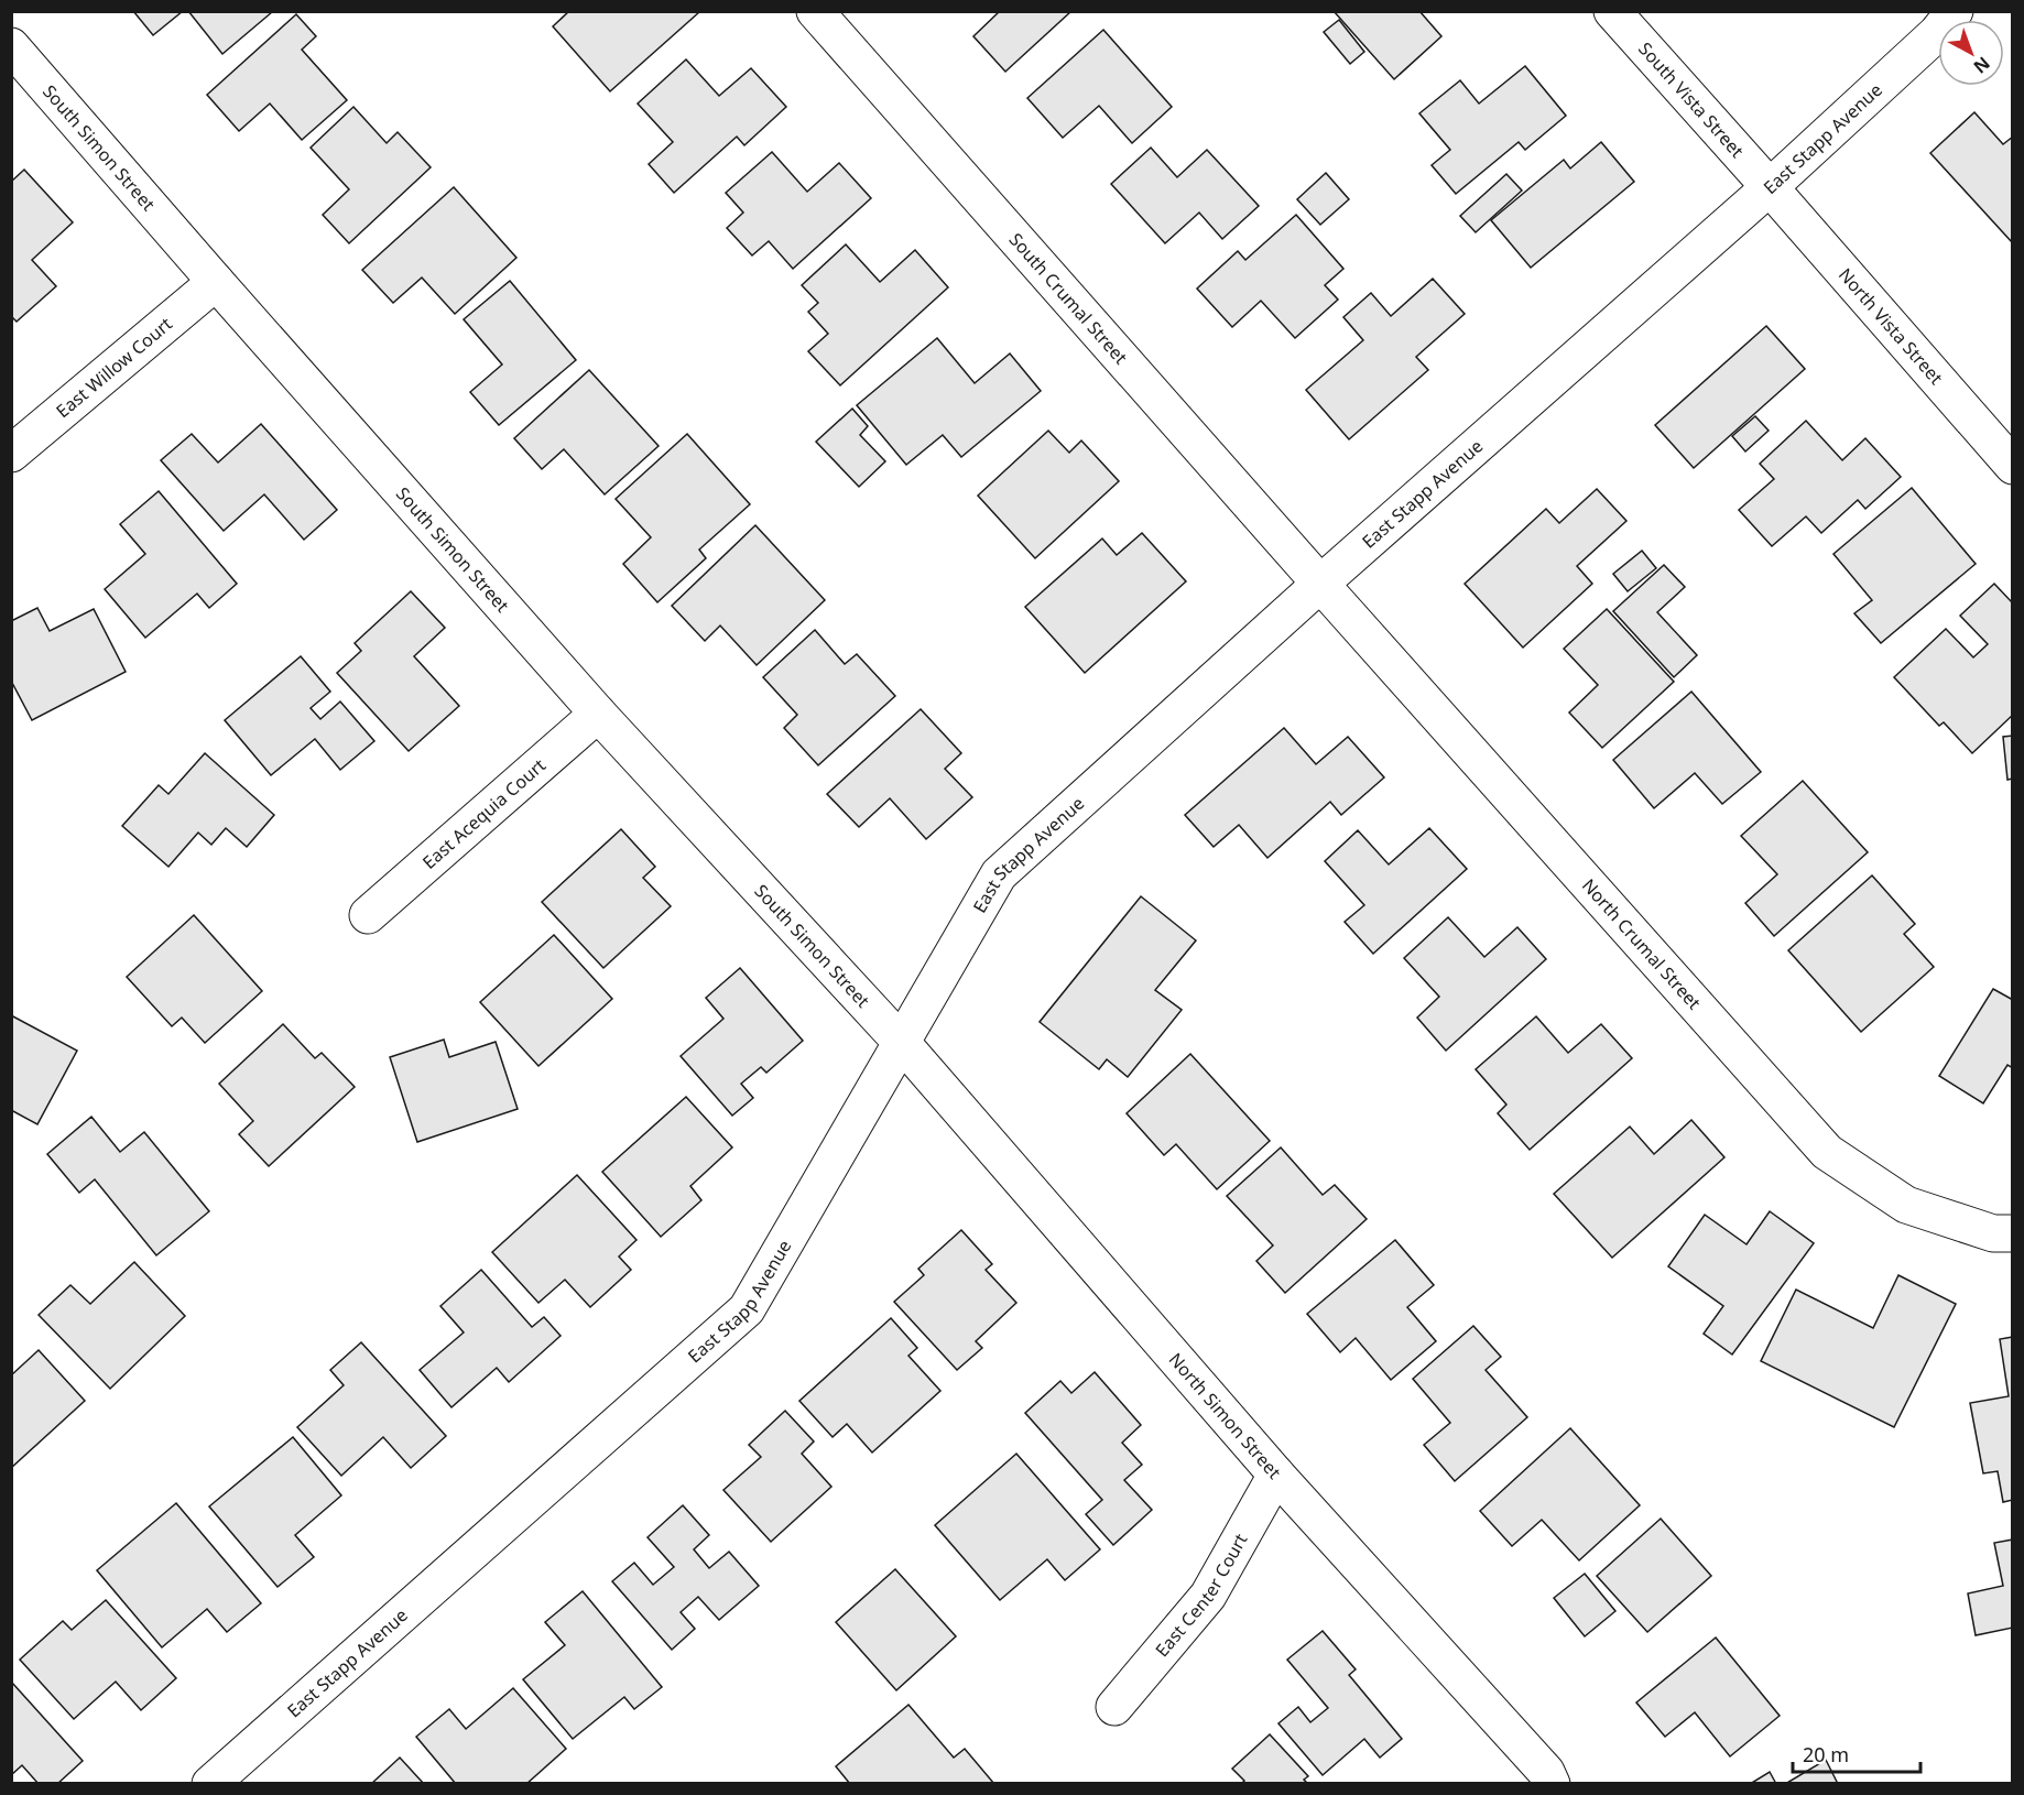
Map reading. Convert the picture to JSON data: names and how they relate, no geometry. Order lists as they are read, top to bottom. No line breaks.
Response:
{"streets":{"street":["South Vista Street","East Stapp Avenue","South Simon Street","South Crumal Street","North Vista Street","East Willow Court","East Acequia Court","North Crumal Street","North Simon Street","East Center Court"]},"crossings":[["South Vista Street","East Stapp Avenue"],["South Vista Street","North Vista Street"],["East Stapp Avenue","South Simon Street"],["East Stapp Avenue","South Crumal Street"],["East Stapp Avenue","North Vista Street"],["East Stapp Avenue","North Crumal Street"],["East Stapp Avenue","North Simon Street"],["South Simon Street","East Willow Court"],["South Simon Street","East Acequia Court"],["South Simon Street","North Simon Street"],["South Crumal Street","North Crumal Street"],["North Simon Street","East Center Court"]],"scale_bar":"20 m","north":"bottom right"}
